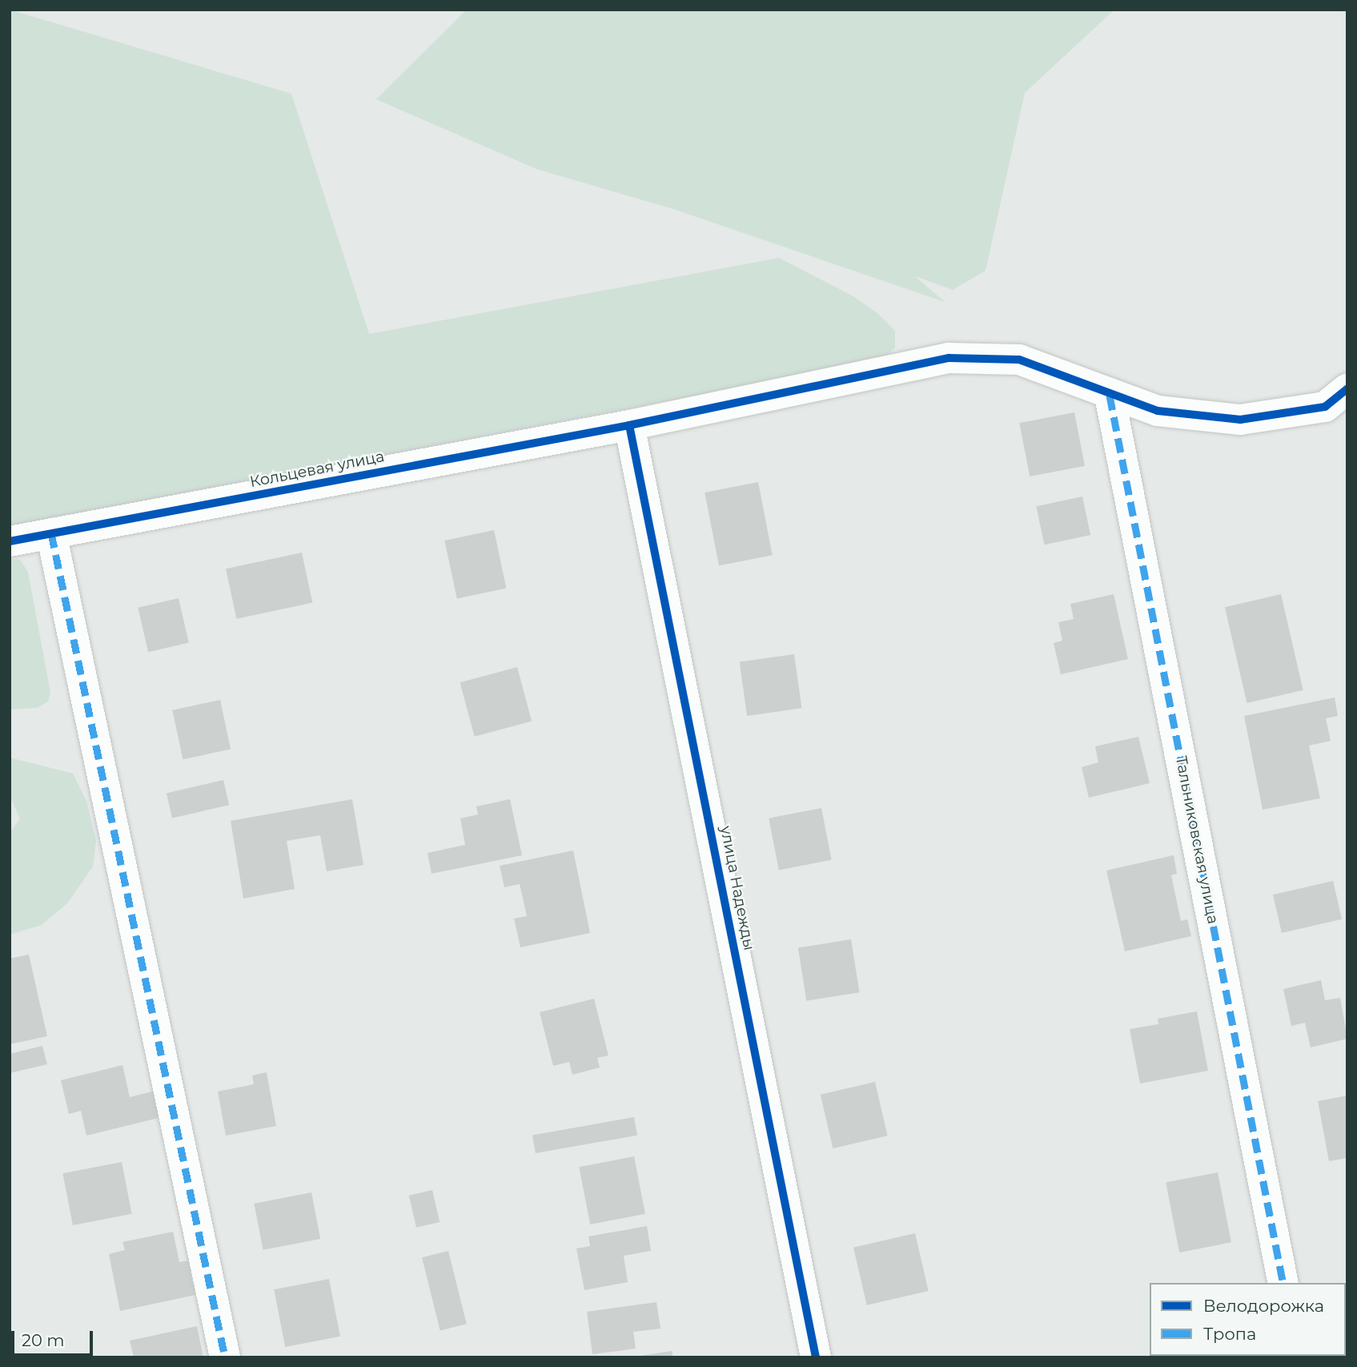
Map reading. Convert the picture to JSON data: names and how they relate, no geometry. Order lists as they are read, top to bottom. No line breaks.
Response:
{"streets":{"street":["Кольцевая улица","Тальниковская улица","улица Надежды"]},"crossings":[["Кольцевая улица","Тальниковская улица"],["Кольцевая улица","улица Надежды"]],"legend":["Велодорожка","Тропа"],"scale_bar":"20 m"}
